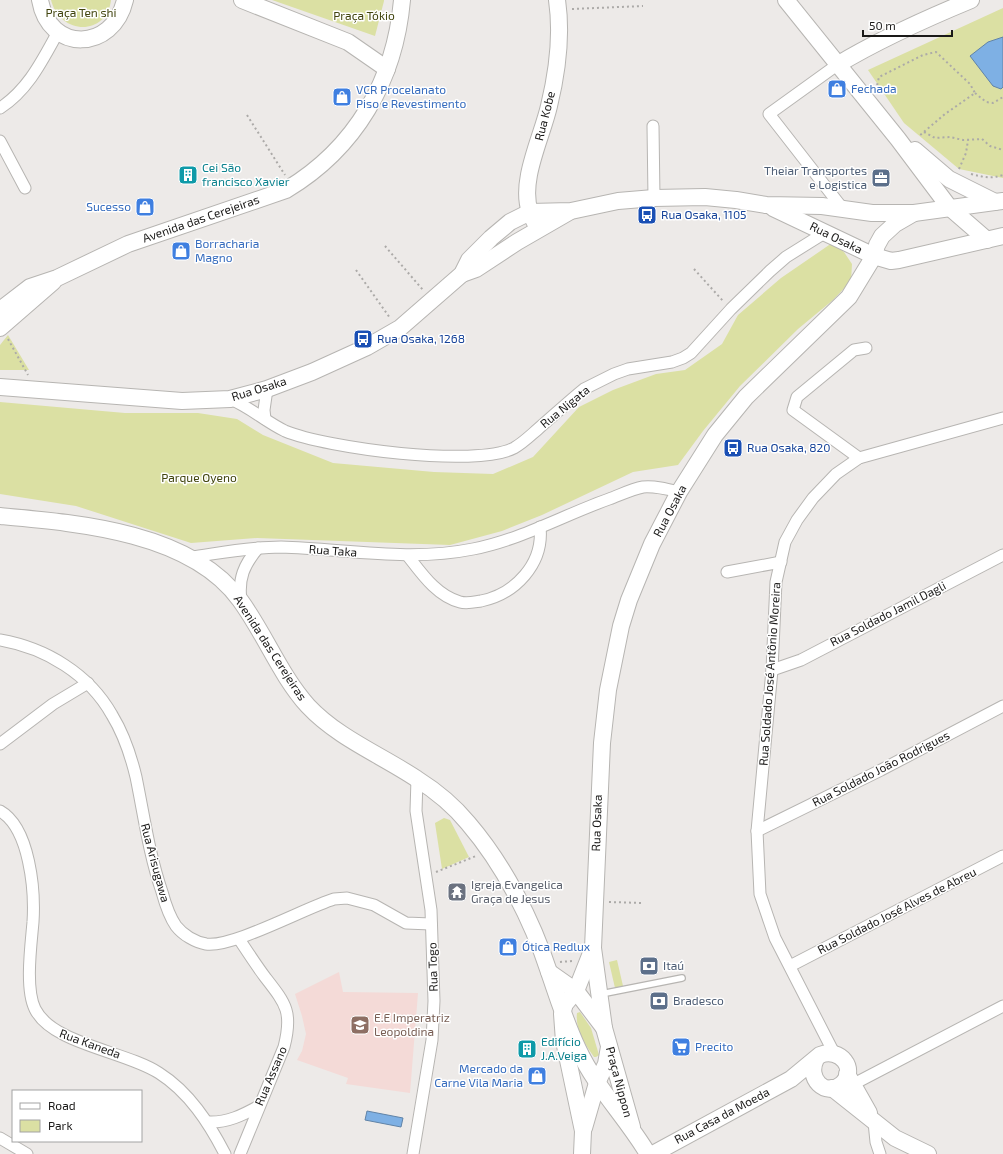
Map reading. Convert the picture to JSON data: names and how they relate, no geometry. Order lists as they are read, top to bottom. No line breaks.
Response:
{"streets":{"main road":["Rua Kobe","Avenida das Cerejeiras","Rua Osaka","Praça Nippon","Rua Casa da Moeda"],"street":["Rua Nigata","Rua Taka","Rua Soldado Jamil Dagli","Rua Soldado José Antônio Moreira","Rua Soldado João Rodrigues","Rua Arisugawa","Rua Soldado José Alves de Abreu","Rua Togo","Rua Kaneda","Rua Assano"]},"crossings":[["Rua Kobe","Rua Osaka"],["Avenida das Cerejeiras","Rua Taka"],["Avenida das Cerejeiras","Rua Togo"],["Avenida das Cerejeiras","Praça Nippon"],["Rua Osaka","Rua Nigata"],["Rua Osaka","Rua Taka"],["Rua Osaka","Praça Nippon"],["Rua Soldado Jamil Dagli","Rua Soldado José Antônio Moreira"],["Rua Soldado José Antônio Moreira","Rua Soldado João Rodrigues"],["Rua Soldado José Antônio Moreira","Rua Soldado José Alves de Abreu"],["Rua Soldado José Antônio Moreira","Rua Casa da Moeda"],["Rua Arisugawa","Rua Togo"],["Rua Arisugawa","Rua Assano"]],"parks":["Praça Ten shi","Praça Tókio","Parque Oyeno"],"places":{"shop":["Fechada","VCR Procelanato Piso e Revestimento","Sucesso","Borracharia Magno","Ótica Redlux","Mercado da Carne Vila Maria"],"building":["Cei São francisco Xavier","Edifício J.A.Veiga"],"office":["Theiar Transportes e Logistica"],"bus stop":["Rua Osaka, 1105","Rua Osaka, 1268","Rua Osaka, 820"],"temple":["Igreja Evangelica Graça de Jesus"],"bank":["Itaú","Bradesco"],"school or university":["E.E Imperatriz Leopoldina"],"supermarket":["Precito"]},"legend":["Road","Park"],"scale_bar":"50 m"}
